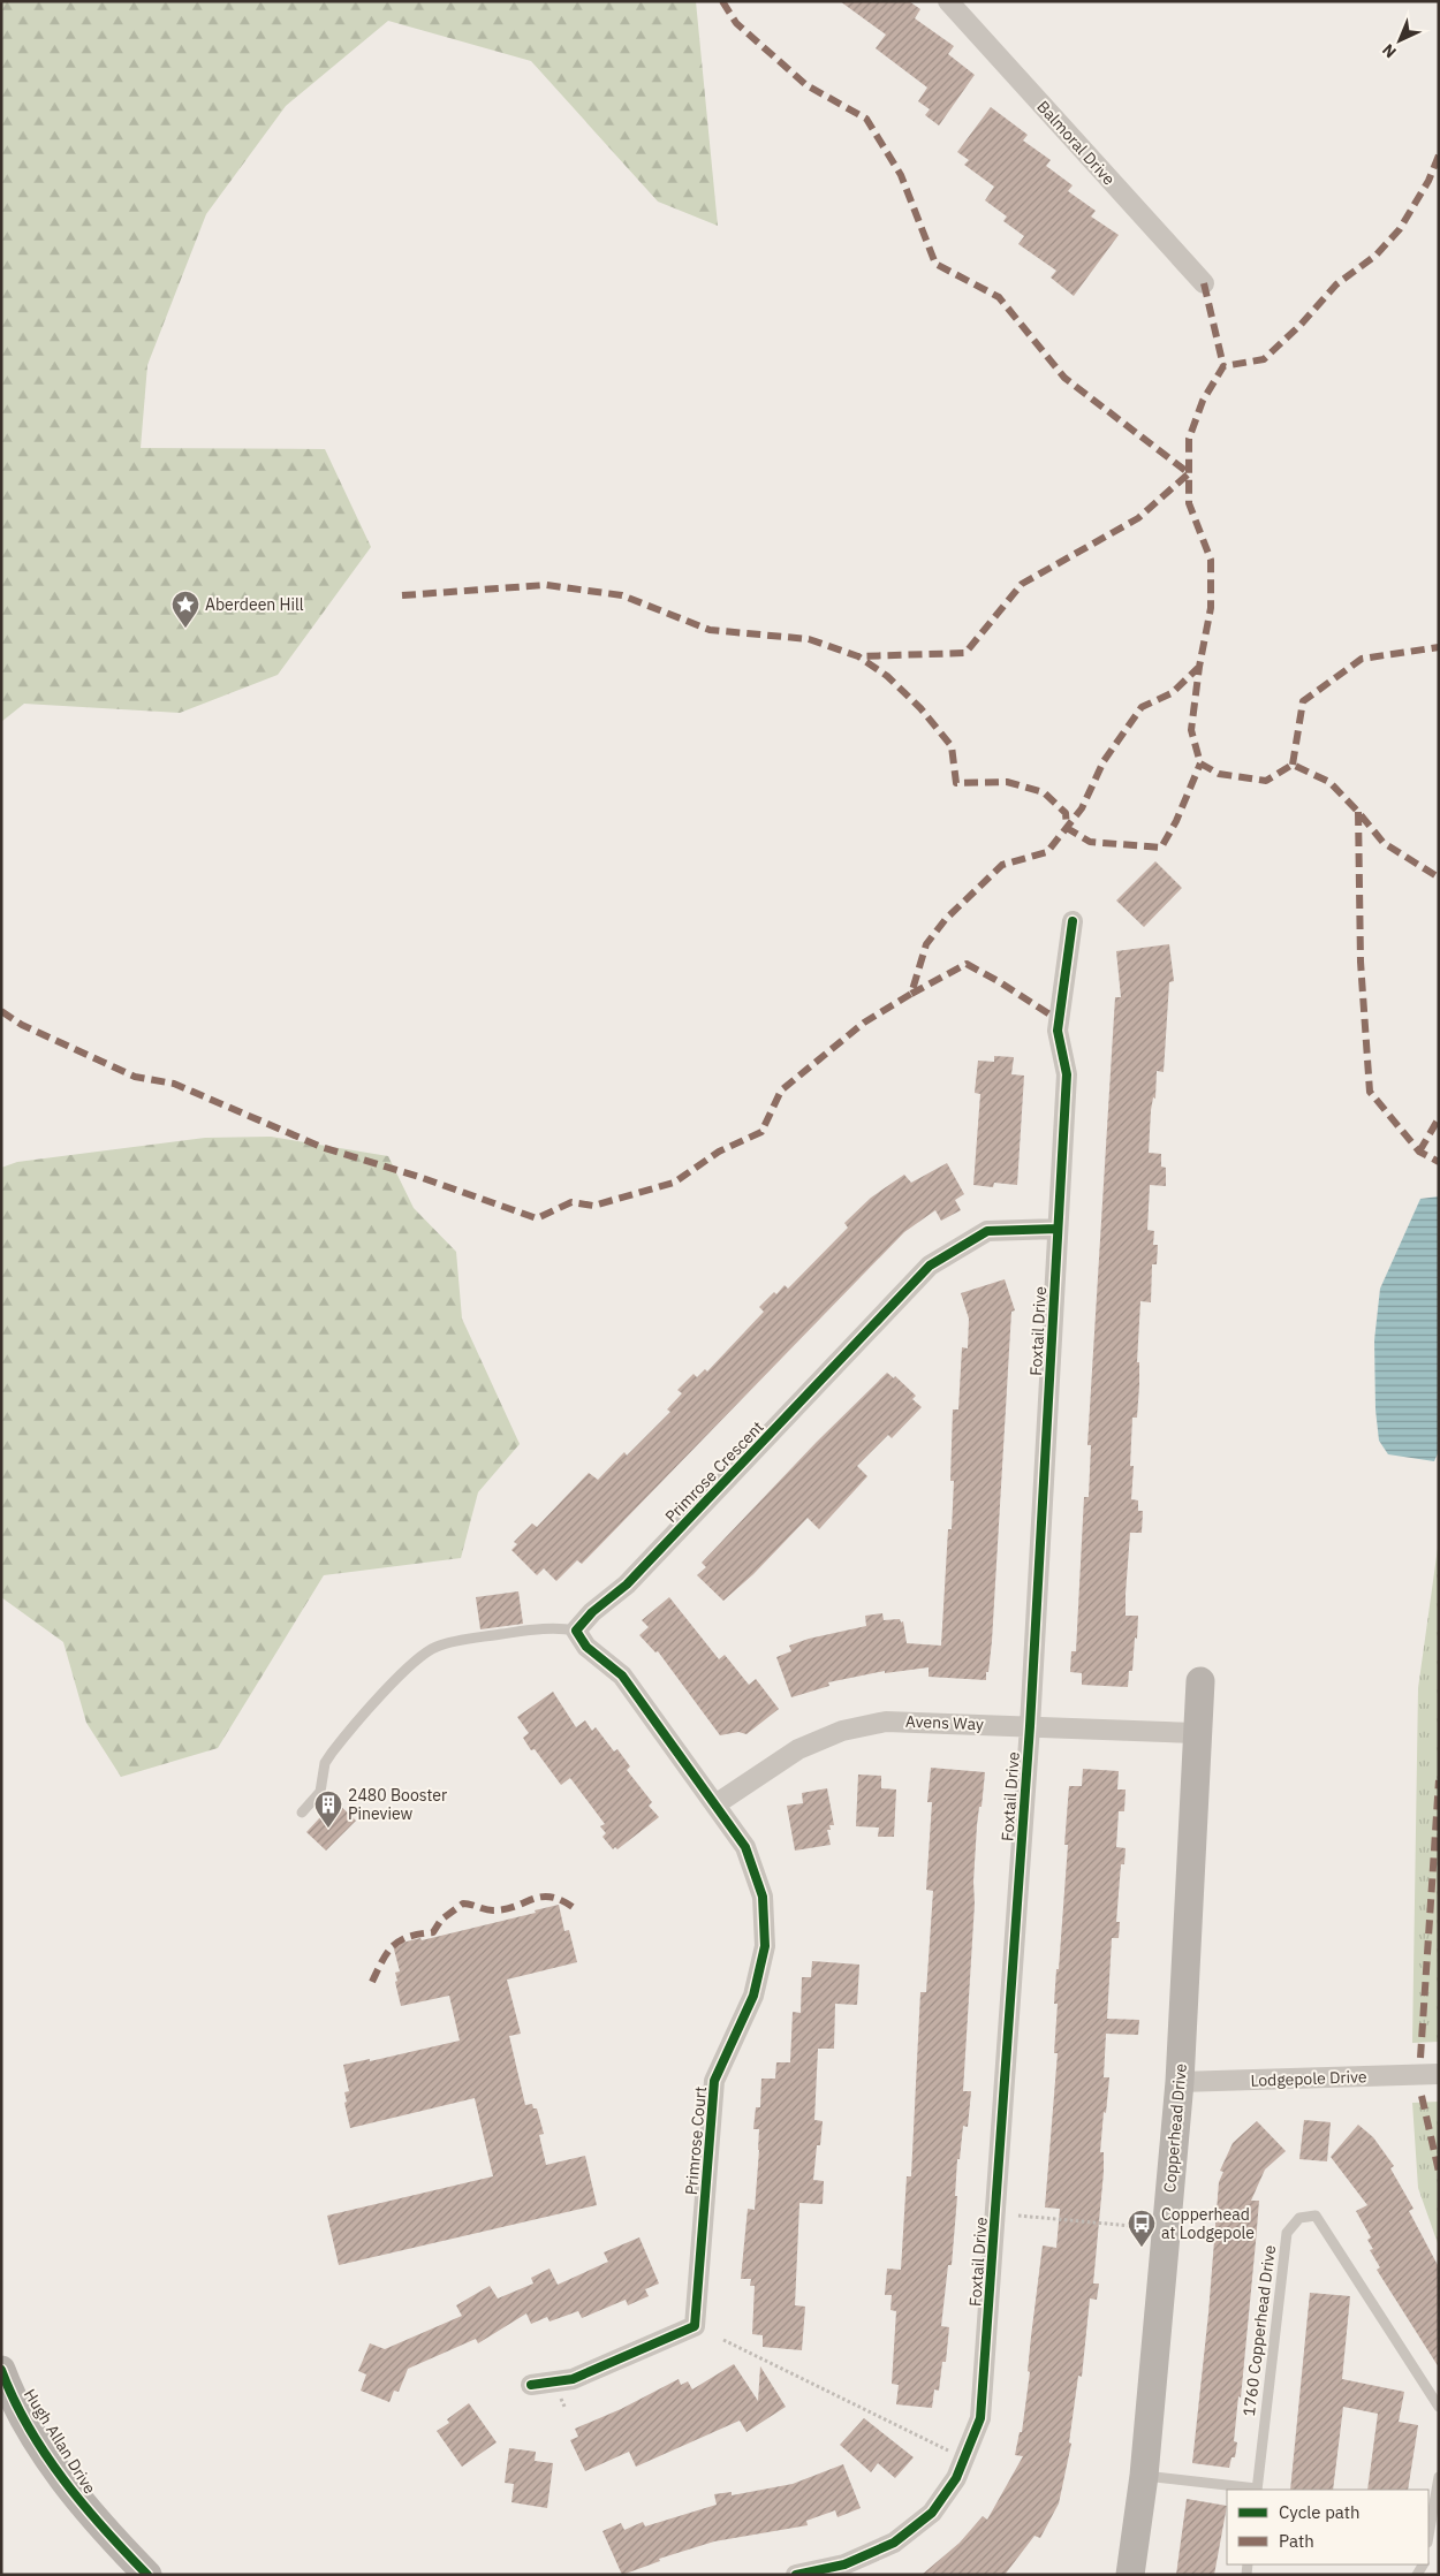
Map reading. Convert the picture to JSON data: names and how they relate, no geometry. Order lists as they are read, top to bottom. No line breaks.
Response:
{"streets":{"street":["Balmoral Drive","Foxtail Drive","Primrose Crescent","Avens Way","Lodgepole Drive","Copperhead Drive","Primrose Court","Hugh Allan Drive"],"lane":["1760 Copperhead Drive"]},"crossings":[["Foxtail Drive","Primrose Crescent"],["Foxtail Drive","Avens Way"],["Avens Way","Copperhead Drive"],["Avens Way","Primrose Court"],["Lodgepole Drive","Copperhead Drive"],["Copperhead Drive","1760 Copperhead Drive"]],"places":{"place":["Aberdeen Hill"],"building":["2480 Booster Pineview"],"bus stop":["Copperhead at Lodgepole"]},"legend":["Cycle path","Path"],"north":"bottom left"}
